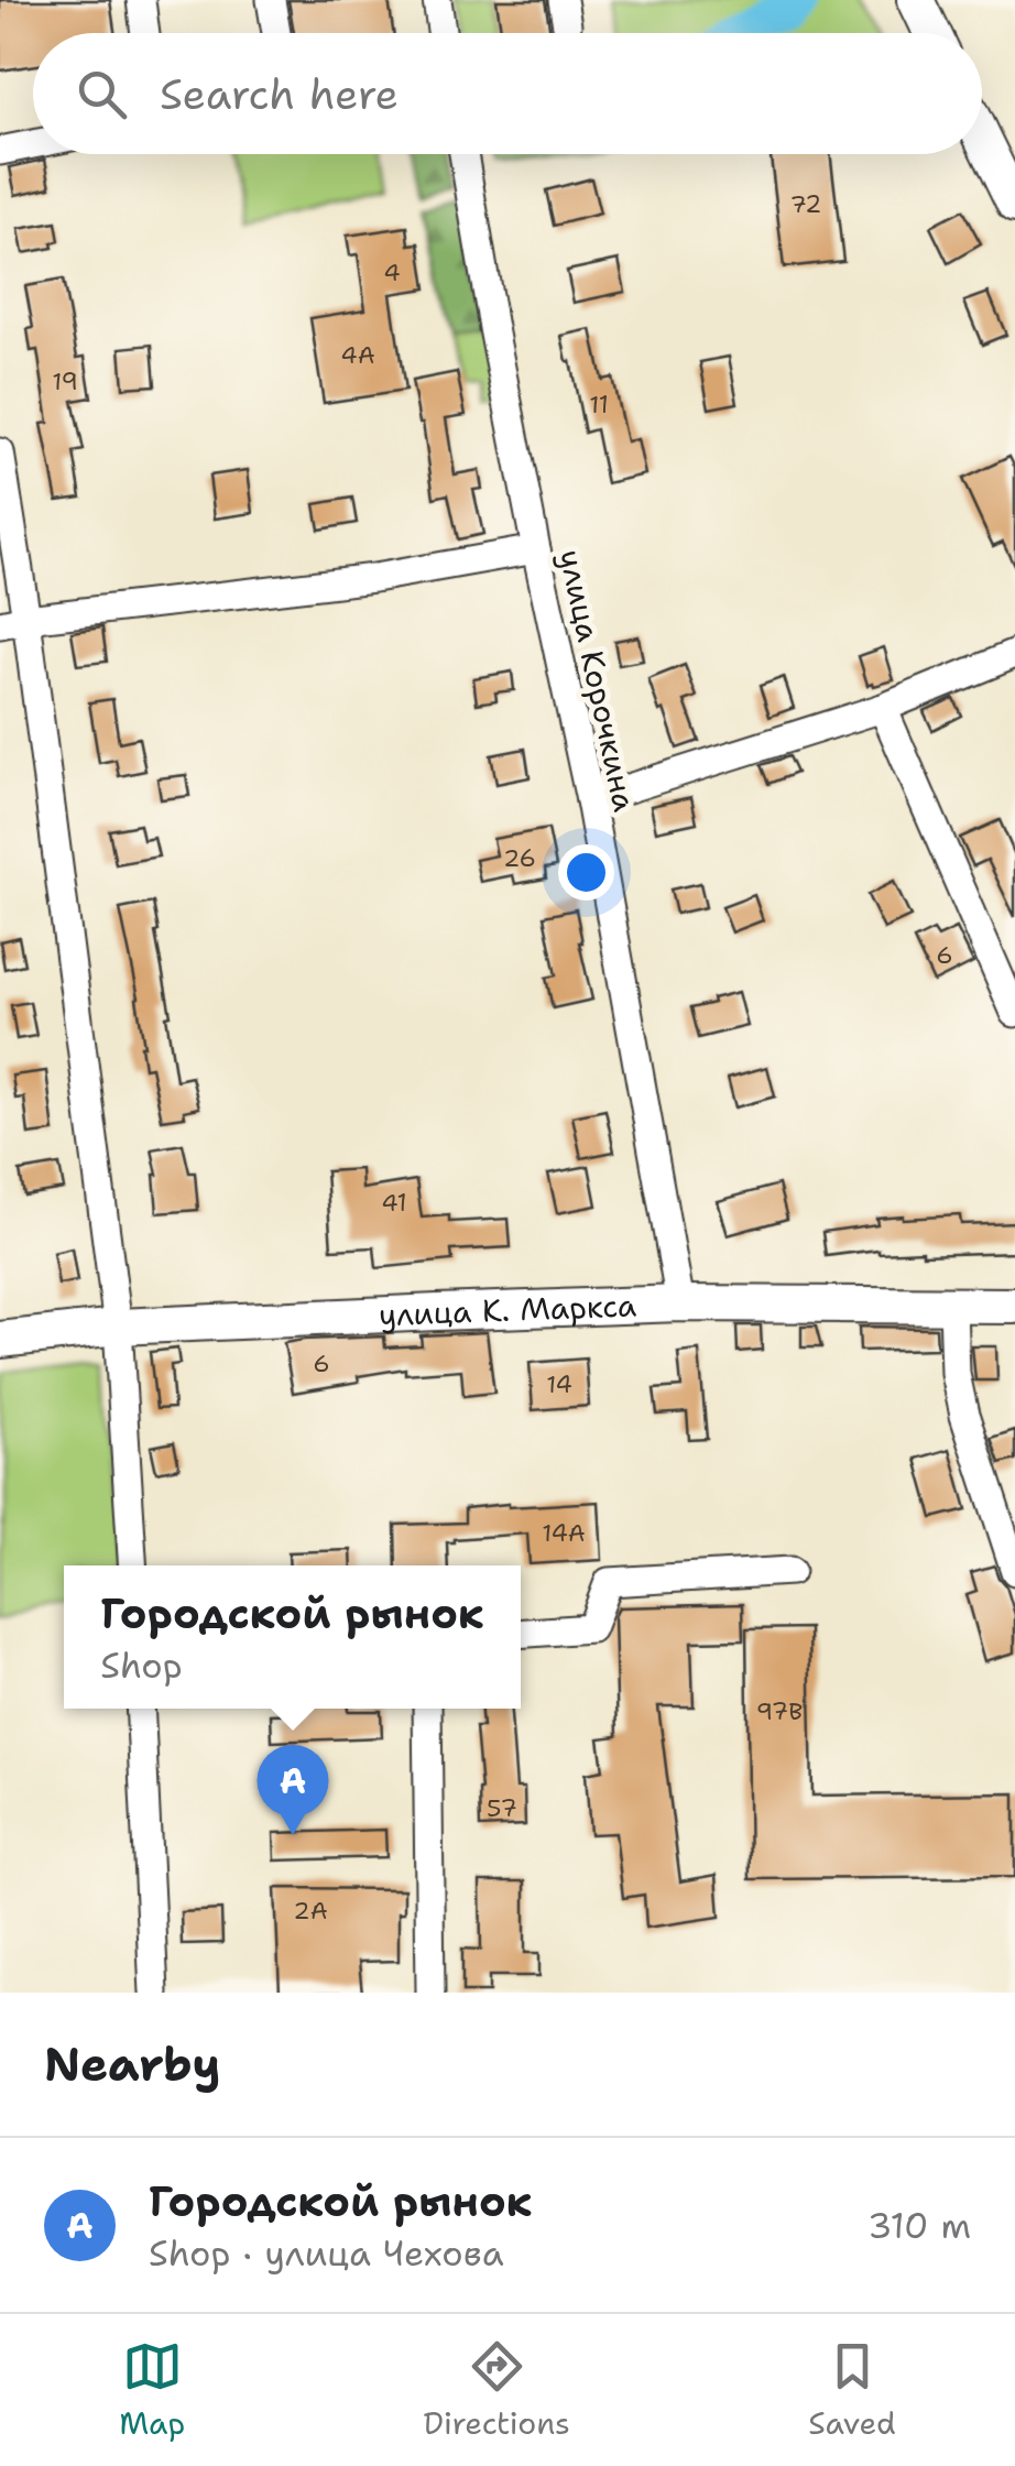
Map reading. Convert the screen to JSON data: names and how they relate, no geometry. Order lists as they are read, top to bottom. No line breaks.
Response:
{"streets":{"main road":["улица К. Маркса"],"street":["улица Корочкина"]},"crossings":[["улица Корочкина","улица К. Маркса"]],"house_numbers":["72","4","4А","19","11","26","6","41","6","14","14А","97В","57","2А"],"page":{"search":"Search here","popup":["Городской рынок","Shop"],"pins":"A","heading":"Nearby","list":[{"mark":"A","name":"Городской рынок","note":"Shop · улица Чехова","value":"310 m"}],"nav":["Map","Directions","Saved"]}}
